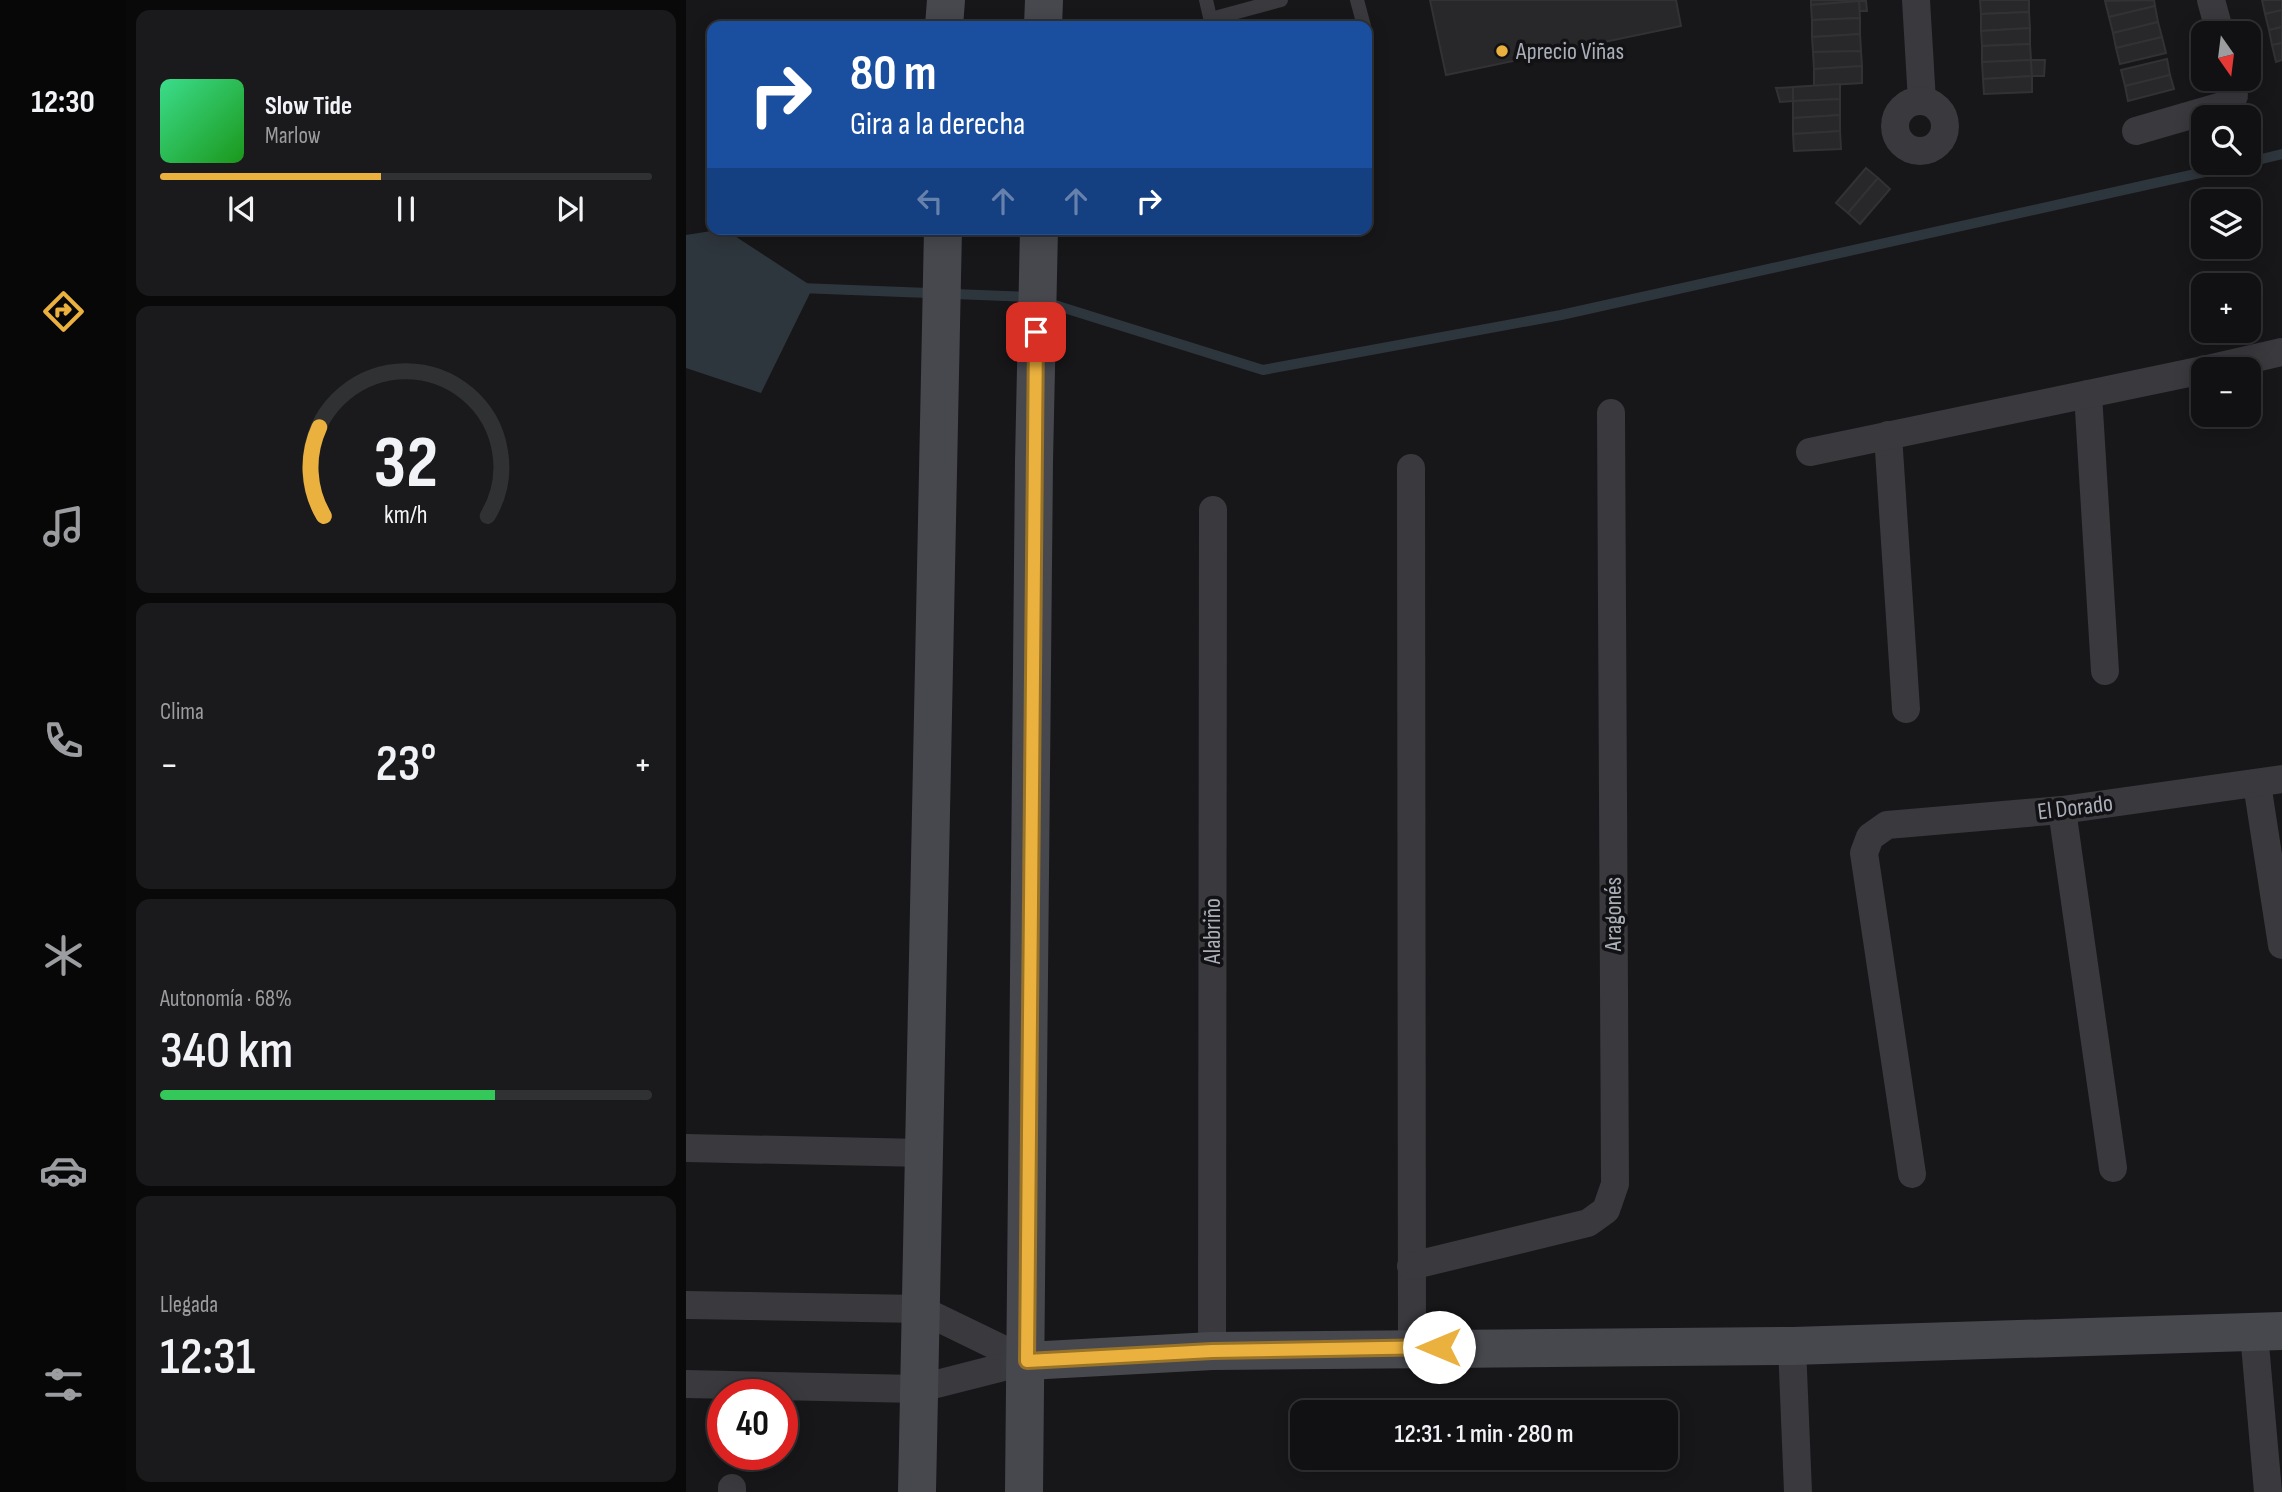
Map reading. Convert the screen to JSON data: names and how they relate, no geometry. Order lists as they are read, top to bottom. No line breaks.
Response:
{"streets":{"street":["El Dorado","Aragonés","Alabriño"]},"places":["Aprecio Viñas"],"north":"bottom","page":{"tabs":"12:30","map_buttons":["+","−"],"turn":["80 m","Gira a la derecha"],"song":["Slow Tide","Marlow"],"tile":["Clima",["Autonomía · 68%","340 km"],["Llegada","12:31"]],"heat":["−","23°","+"],"limit":"40","trip":"12:31 · 1 min · 280 m","gauge":["32","km/h"]}}
